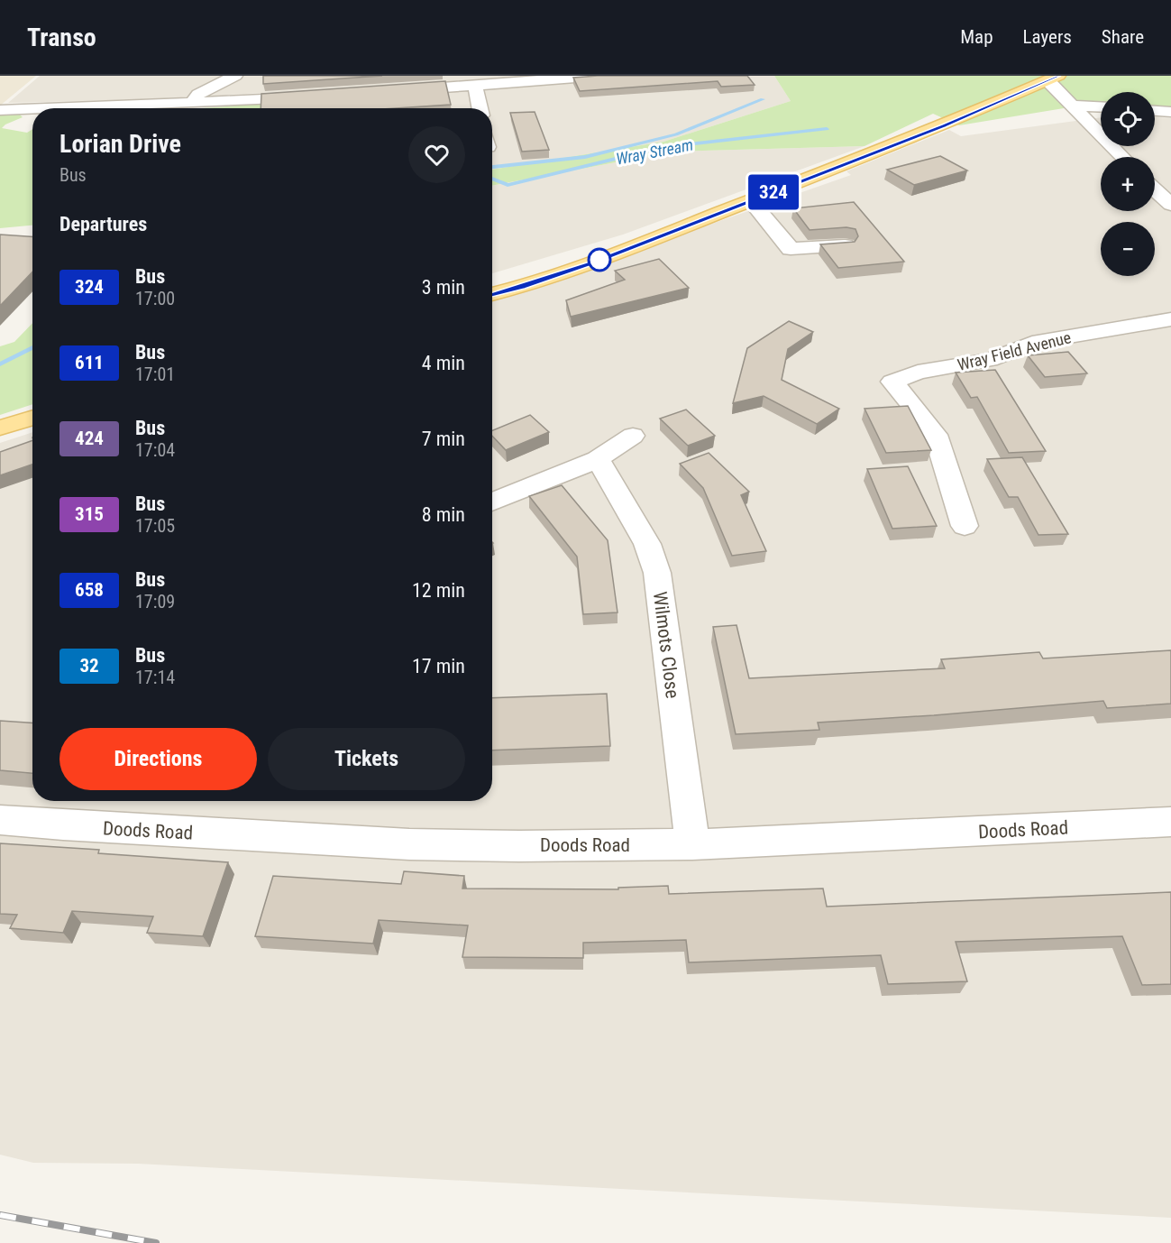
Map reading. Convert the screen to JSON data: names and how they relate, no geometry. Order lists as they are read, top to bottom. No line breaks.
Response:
{"streets":{"street":["Wray Field Avenue","Wilmots Close","Doods Road"]},"crossings":[["Wilmots Close","Doods Road"]],"water":["Wray Stream"],"lines":["bus line 324"],"page":{"header":"Transo","nav":["Map","Layers","Share"],"on_map":"324","map_buttons":["+","−"],"heading":[["Lorian Drive","Bus"],"Departures"],"list":[{"mark":"324","name":"Bus","note":"17:00","value":"3 min"},{"mark":"611","name":"Bus","note":"17:01","value":"4 min"},{"mark":"424","name":"Bus","note":"17:04","value":"7 min"},{"mark":"315","name":"Bus","note":"17:05","value":"8 min"},{"mark":"658","name":"Bus","note":"17:09","value":"12 min"},{"mark":"32","name":"Bus","note":"17:14","value":"17 min"}],"buttons":["Directions","Tickets"]}}
